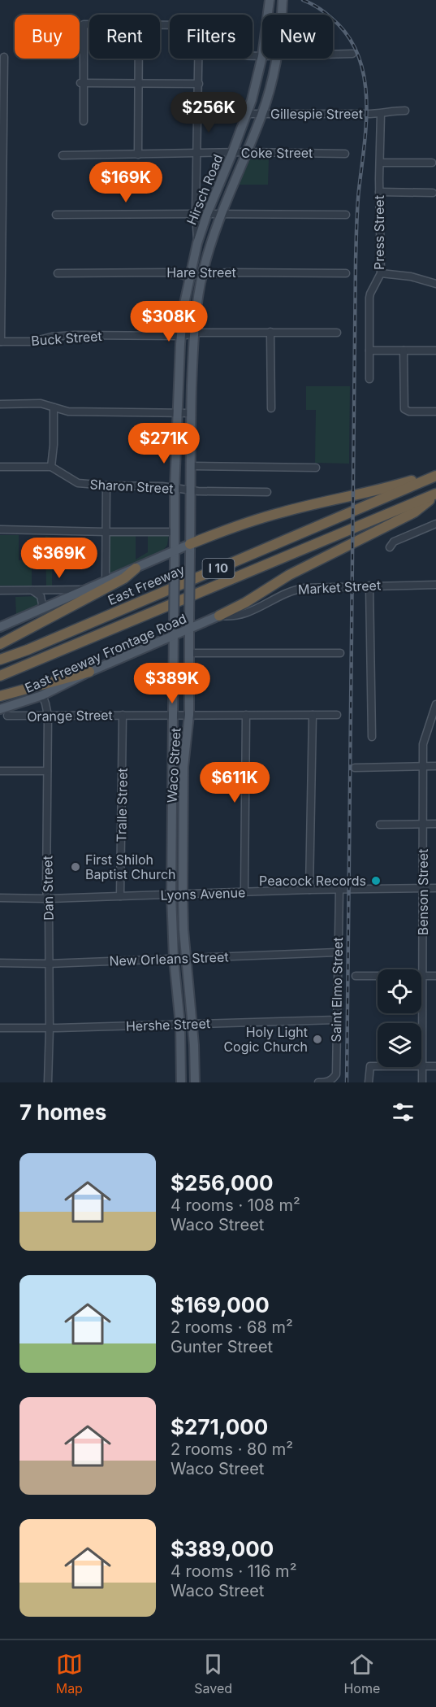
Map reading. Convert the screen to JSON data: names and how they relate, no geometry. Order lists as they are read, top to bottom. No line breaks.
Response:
{"streets":{"highway":["I 10","East Freeway"],"main road":["Hirsch Road","East Freeway Frontage Road","Waco Street"],"street":["Gillespie Street","Coke Street","Press Street","Hare Street","Buck Street","Sharon Street","Market Street","Orange Street","Tralle Street","Dan Street","Benson Street","Lyons Avenue","New Orleans Street","Saint Elmo Street","Hershe Street"]},"crossings":[["Gillespie Street","Hirsch Road"],["Gillespie Street","Press Street"],["Coke Street","Hirsch Road"],["Hirsch Road","Hare Street"],["Hirsch Road","Waco Street"],["Hare Street","Waco Street"],["Buck Street","Waco Street"],["Sharon Street","Waco Street"],["Market Street","East Freeway Frontage Road"],["East Freeway Frontage Road","Waco Street"],["East Freeway Frontage Road","Dan Street"],["Orange Street","Waco Street"],["Orange Street","Tralle Street"],["Orange Street","Dan Street"],["Waco Street","Lyons Avenue"],["Waco Street","New Orleans Street"],["Waco Street","Hershe Street"],["Tralle Street","Lyons Avenue"],["Dan Street","Lyons Avenue"],["Dan Street","New Orleans Street"],["Dan Street","Hershe Street"],["Benson Street","Lyons Avenue"],["Lyons Avenue","Saint Elmo Street"],["New Orleans Street","Saint Elmo Street"],["Saint Elmo Street","Hershe Street"]],"places":["First Shiloh Baptist Church","Peacock Records","Holy Light Cogic Church"],"page":{"chip":["Buy","Rent","Filters","New"],"price":["$256K","$169K","$308K","$271K","$369K","$389K","$611K"],"heading":"7 homes","list":[{"name":"$256,000","note":"4 rooms · 108 m² · Waco Street"},{"name":"$169,000","note":"2 rooms · 68 m² · Gunter Street"},{"name":"$271,000","note":"2 rooms · 80 m² · Waco Street"},{"name":"$389,000","note":"4 rooms · 116 m² · Waco Street"}],"tabs":["Map","Saved","Home"]}}
